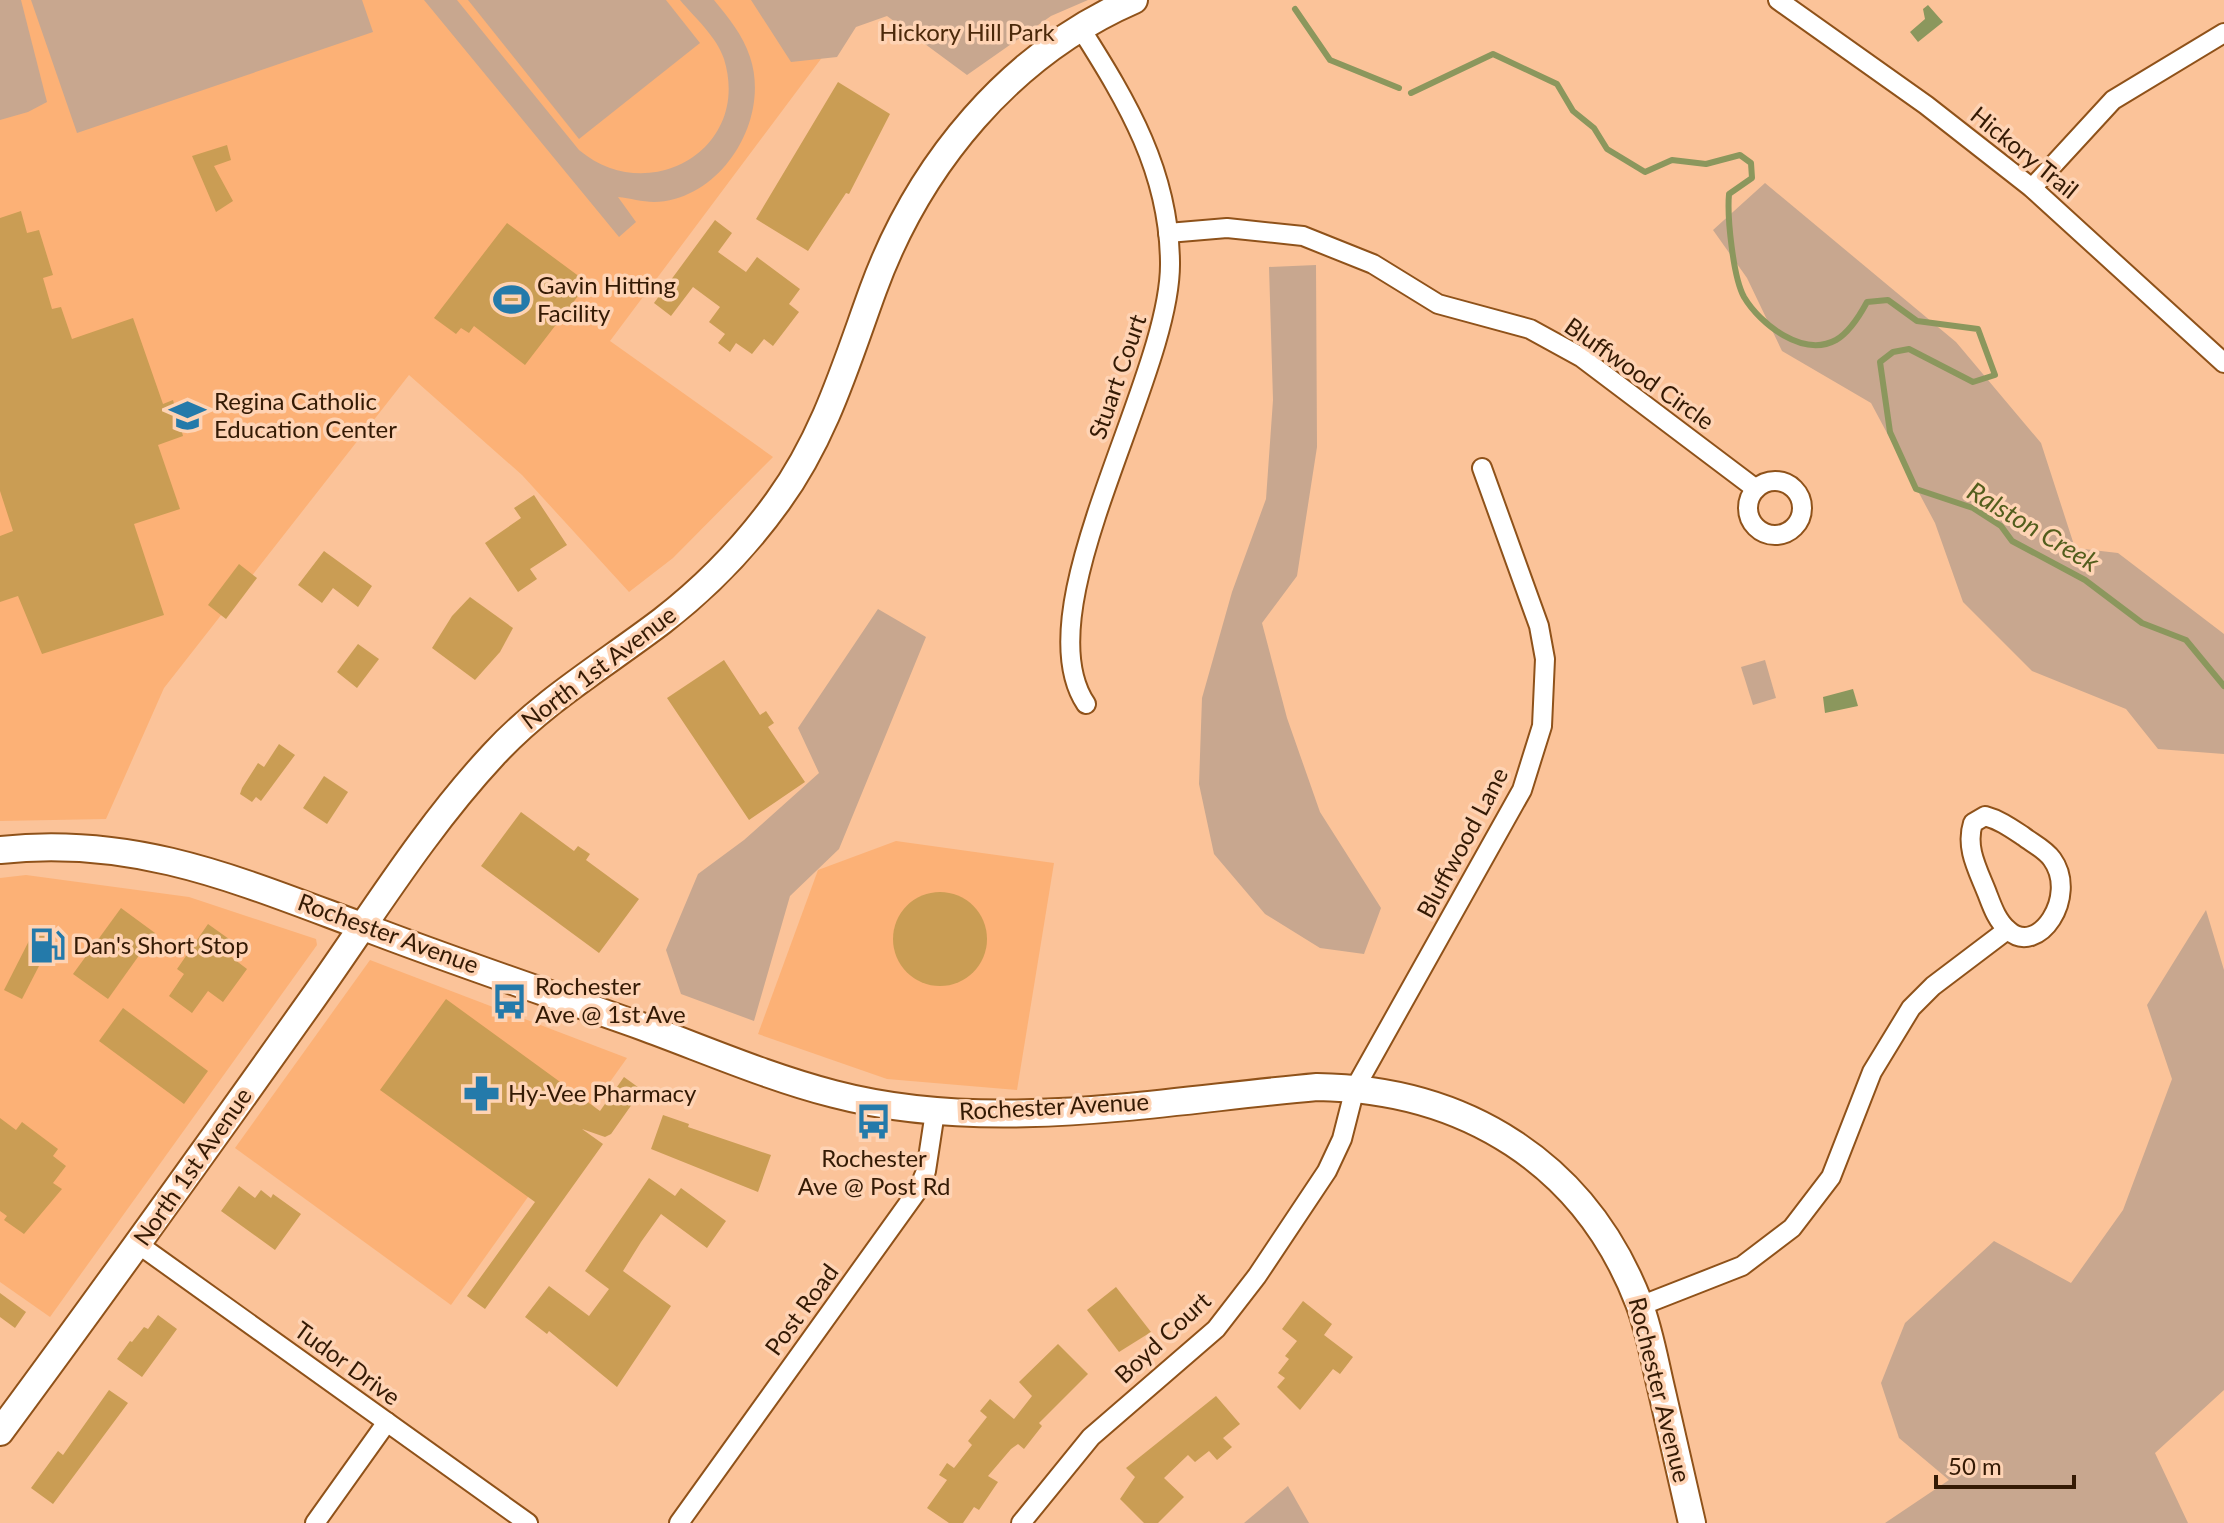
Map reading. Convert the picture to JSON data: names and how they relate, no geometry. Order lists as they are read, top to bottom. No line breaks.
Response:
{"streets":{"main road":["North 1st Avenue","Rochester Avenue"],"street":["Hickory Trail","Bluffwood Circle","Stuart Court","Bluffwood Lane","Post Road","Boyd Court","Tudor Drive"]},"crossings":[["Bluffwood Circle","Stuart Court"],["Stuart Court","North 1st Avenue"],["North 1st Avenue","Rochester Avenue"],["North 1st Avenue","Tudor Drive"],["Bluffwood Lane","Rochester Avenue"],["Bluffwood Lane","Boyd Court"],["Rochester Avenue","Post Road"],["Rochester Avenue","Boyd Court"]],"water":["Ralston Creek"],"parks":["Hickory Hill Park"],"places":{"sports":["Gavin Hitting Facility"],"school or university":["Regina Catholic Education Center"],"fuel station":["Dan's Short Stop"],"bus stop":["Rochester Ave @ 1st Ave","Rochester Ave @ Post Rd"],"pharmacy":["Hy-Vee Pharmacy"]},"scale_bar":"50 m"}
